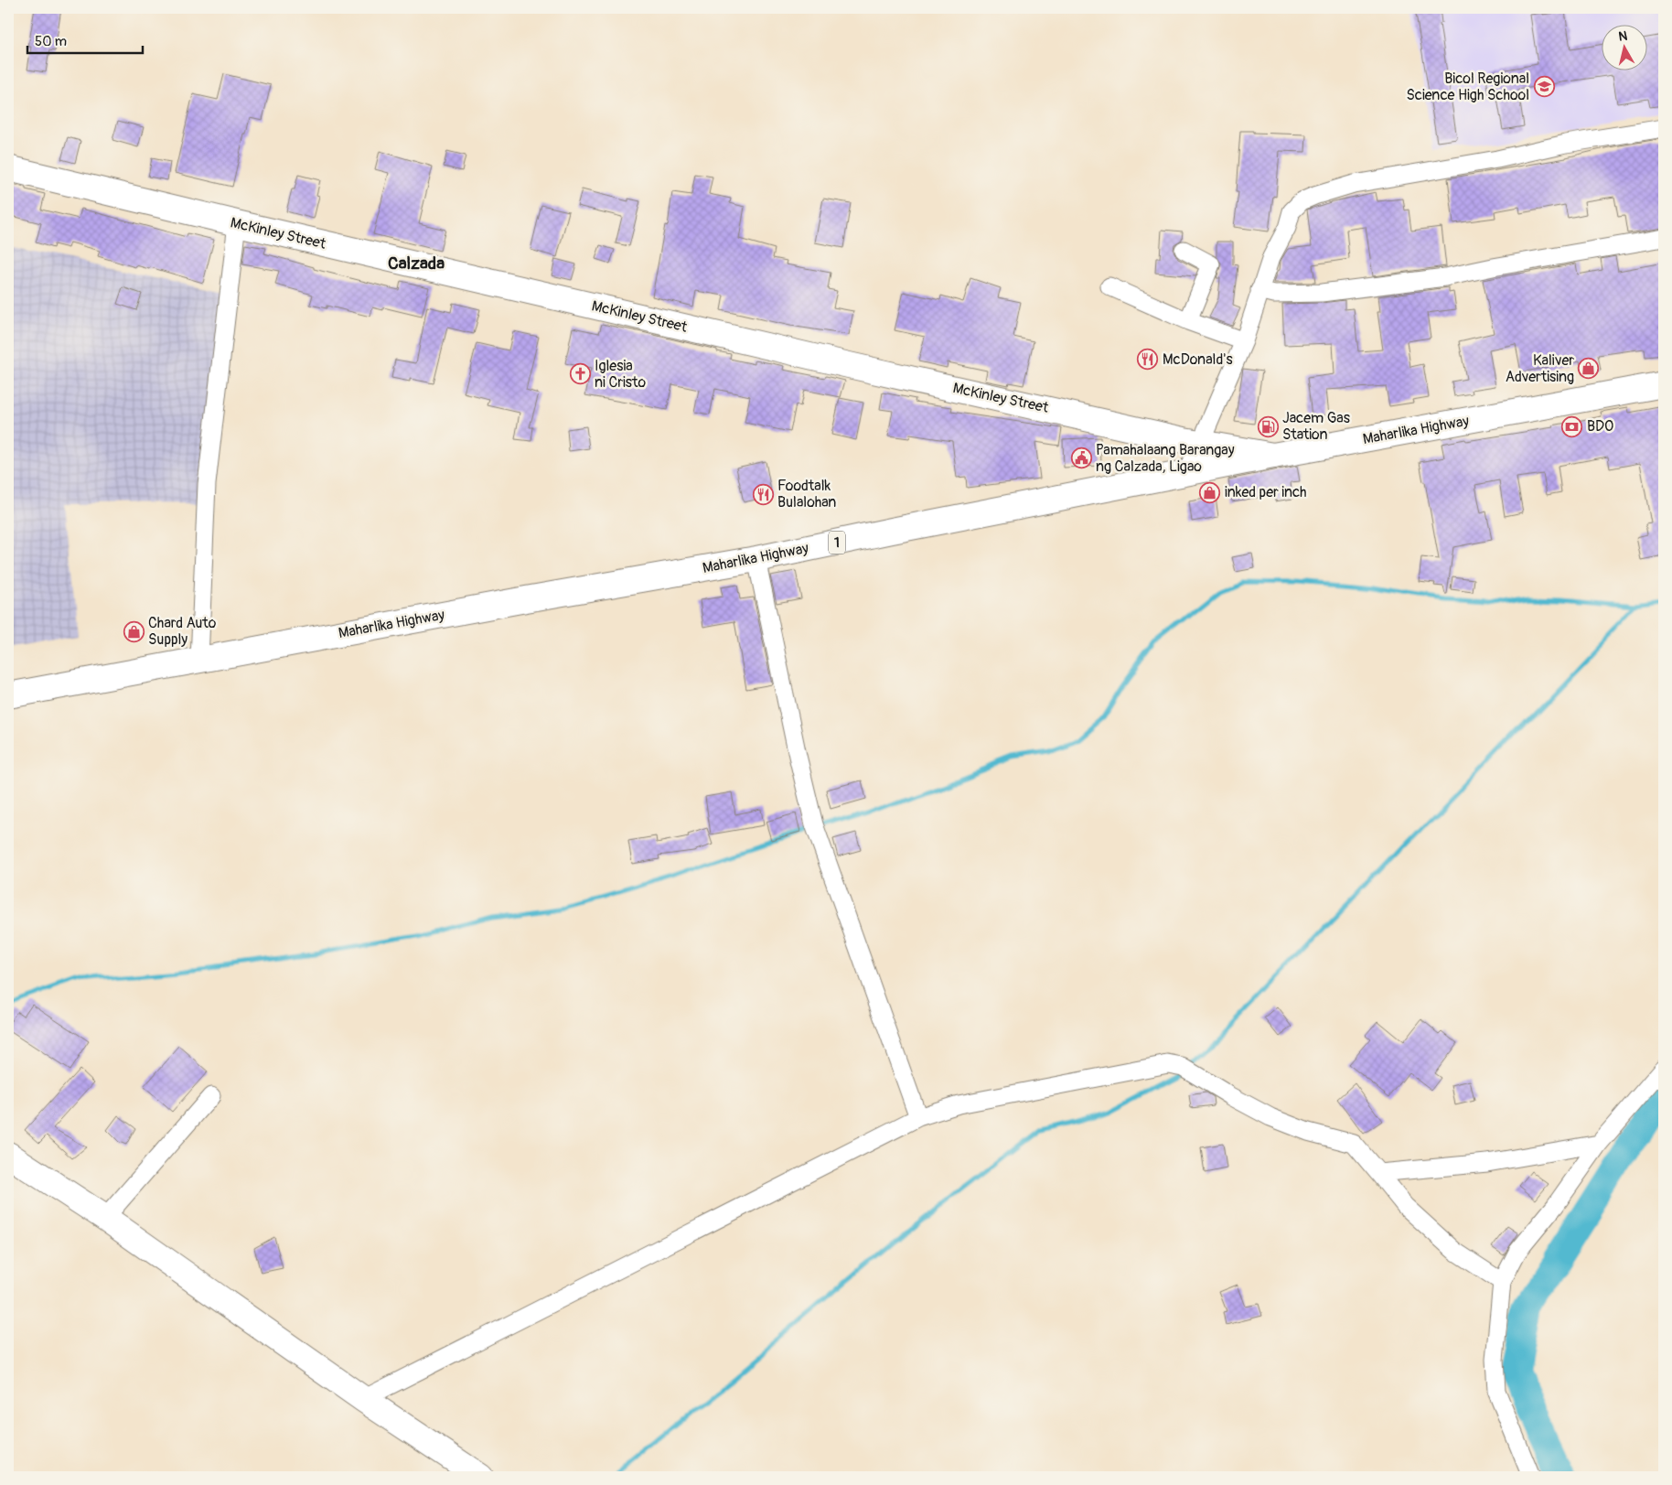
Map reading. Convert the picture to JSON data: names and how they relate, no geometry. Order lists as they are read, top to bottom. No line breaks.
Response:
{"streets":{"main road":["McKinley Street","Maharlika Highway","1"]},"crossings":[["McKinley Street","Maharlika Highway"]],"districts":["Calzada"],"places":{"school or university":["Bicol Regional Science High School"],"restaurant":["McDonald's","Foodtalk Bulalohan"],"shop":["Kaliver Advertising","inked per inch","Chard Auto Supply"],"church":["Iglesia ni Cristo"],"fuel station":["Jacem Gas Station"],"bank":["BDO"],"public building":["Pamahalaang Barangay ng Calzada, Ligao"]},"scale_bar":"50 m","north":"top"}
